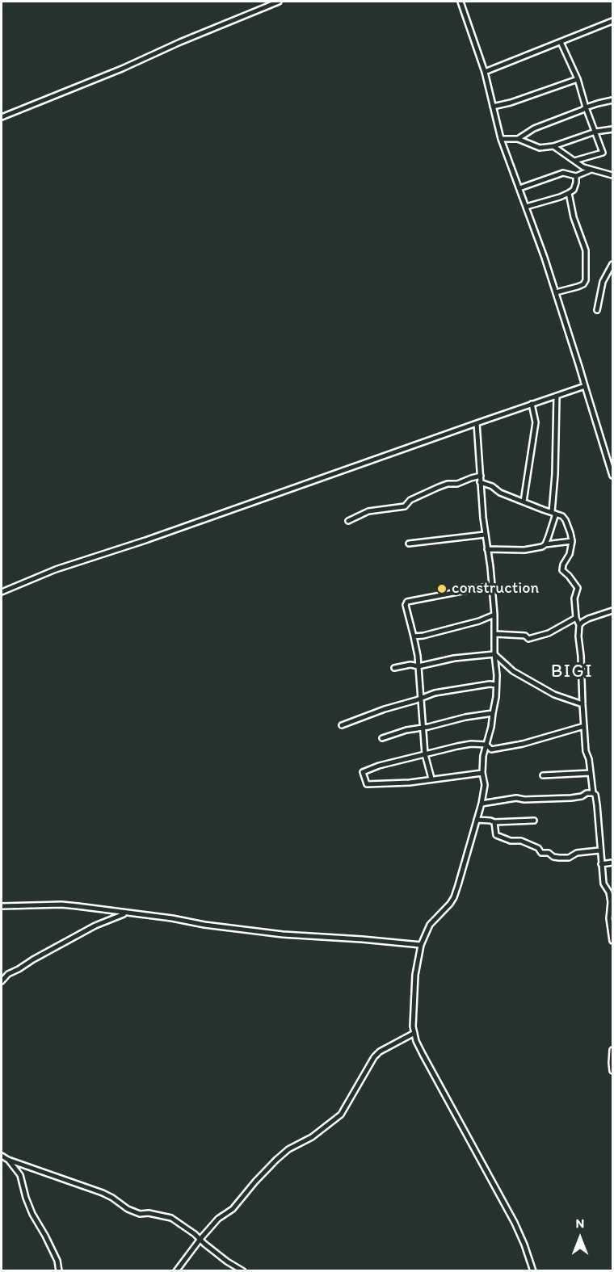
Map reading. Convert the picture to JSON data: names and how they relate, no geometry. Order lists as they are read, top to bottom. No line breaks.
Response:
{"districts":["BIGI"],"places":["construction"],"north":"top"}
